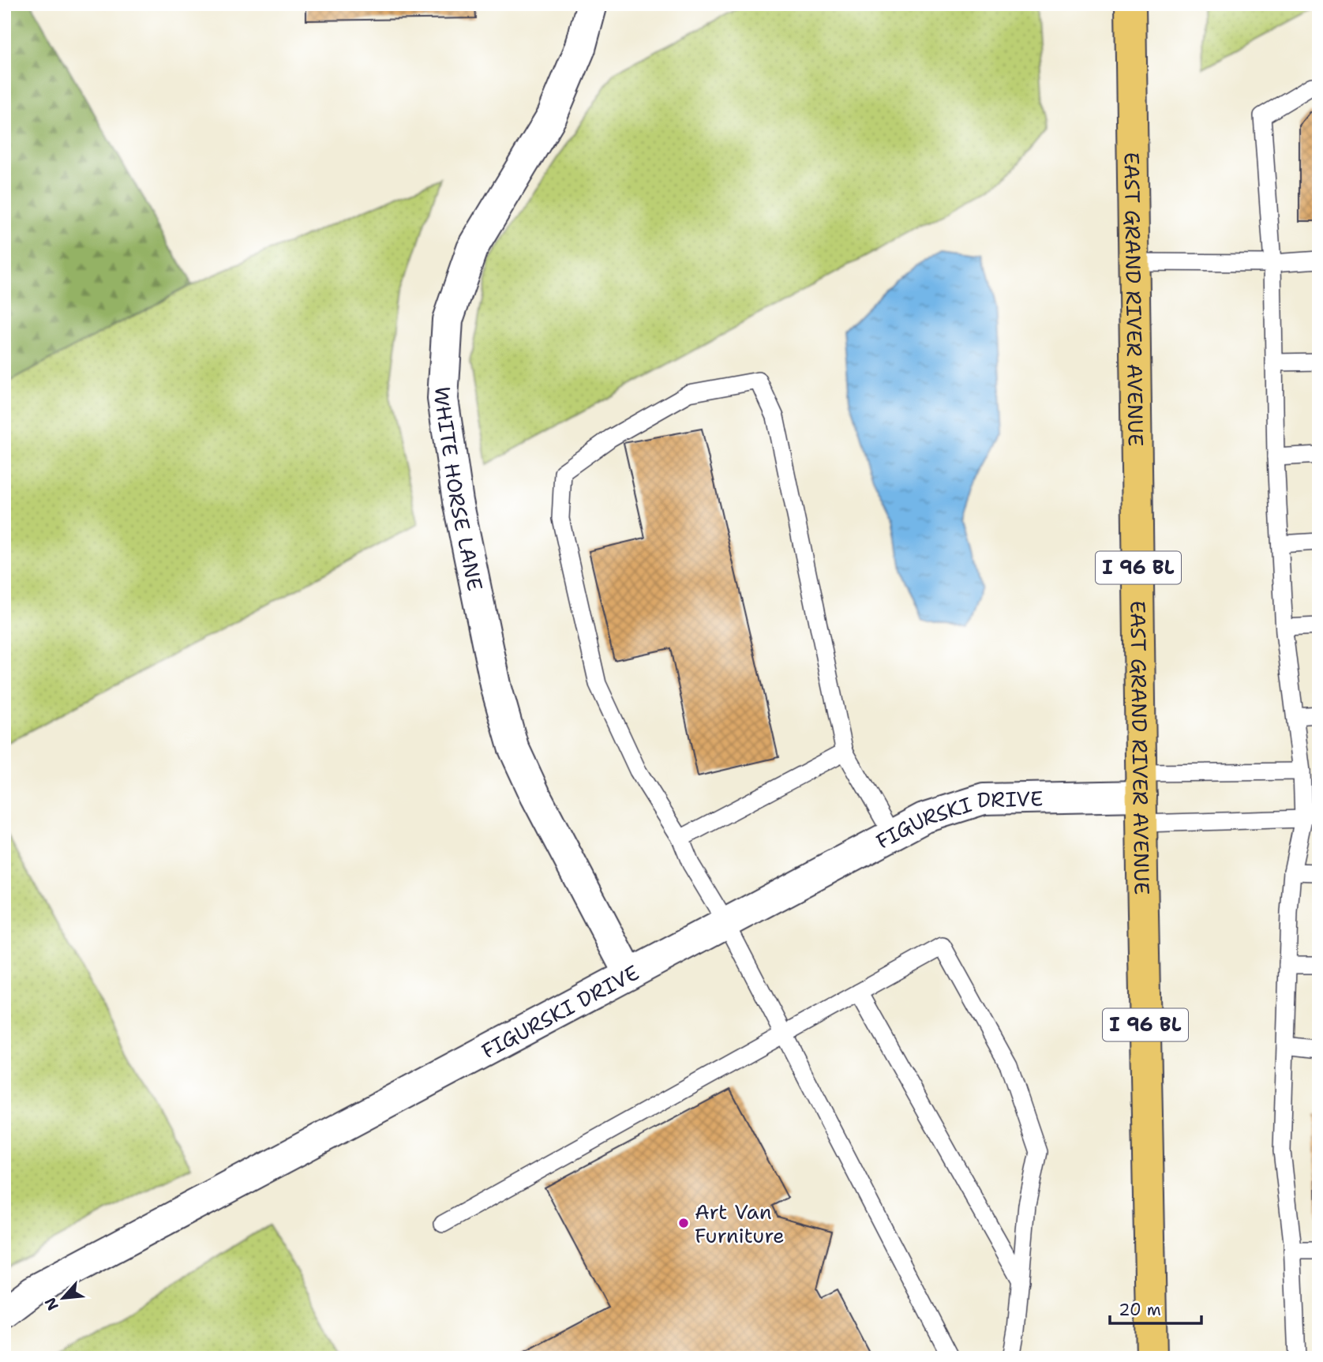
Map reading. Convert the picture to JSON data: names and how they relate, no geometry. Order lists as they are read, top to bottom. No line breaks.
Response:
{"streets":{"main road":["EAST GRAND RIVER AVENUE","I 96 BL"],"street":["WHITE HORSE LANE","FIGURSKI DRIVE"]},"crossings":[["EAST GRAND RIVER AVENUE","FIGURSKI DRIVE"],["WHITE HORSE LANE","FIGURSKI DRIVE"]],"places":["Art Van Furniture"],"scale_bar":"20 m","north":"bottom left"}
